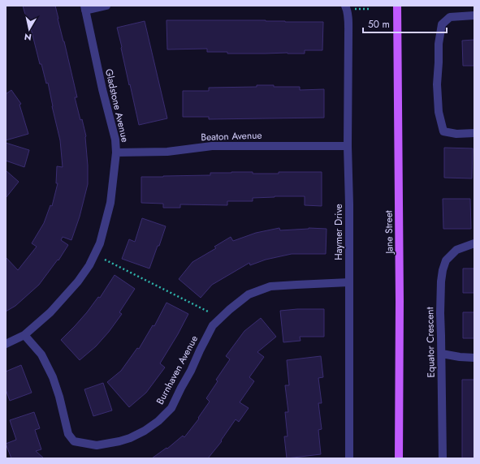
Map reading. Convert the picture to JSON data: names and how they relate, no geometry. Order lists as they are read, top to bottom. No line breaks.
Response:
{"streets":{"main road":["Jane Street"],"street":["Gladstone Avenue","Beaton Avenue","Haymer Drive","Equator Crescent","Burnhaven Avenue"]},"crossings":[["Gladstone Avenue","Beaton Avenue"],["Gladstone Avenue","Burnhaven Avenue"],["Beaton Avenue","Haymer Drive"],["Haymer Drive","Burnhaven Avenue"]],"scale_bar":"50 m","north":"bottom"}
